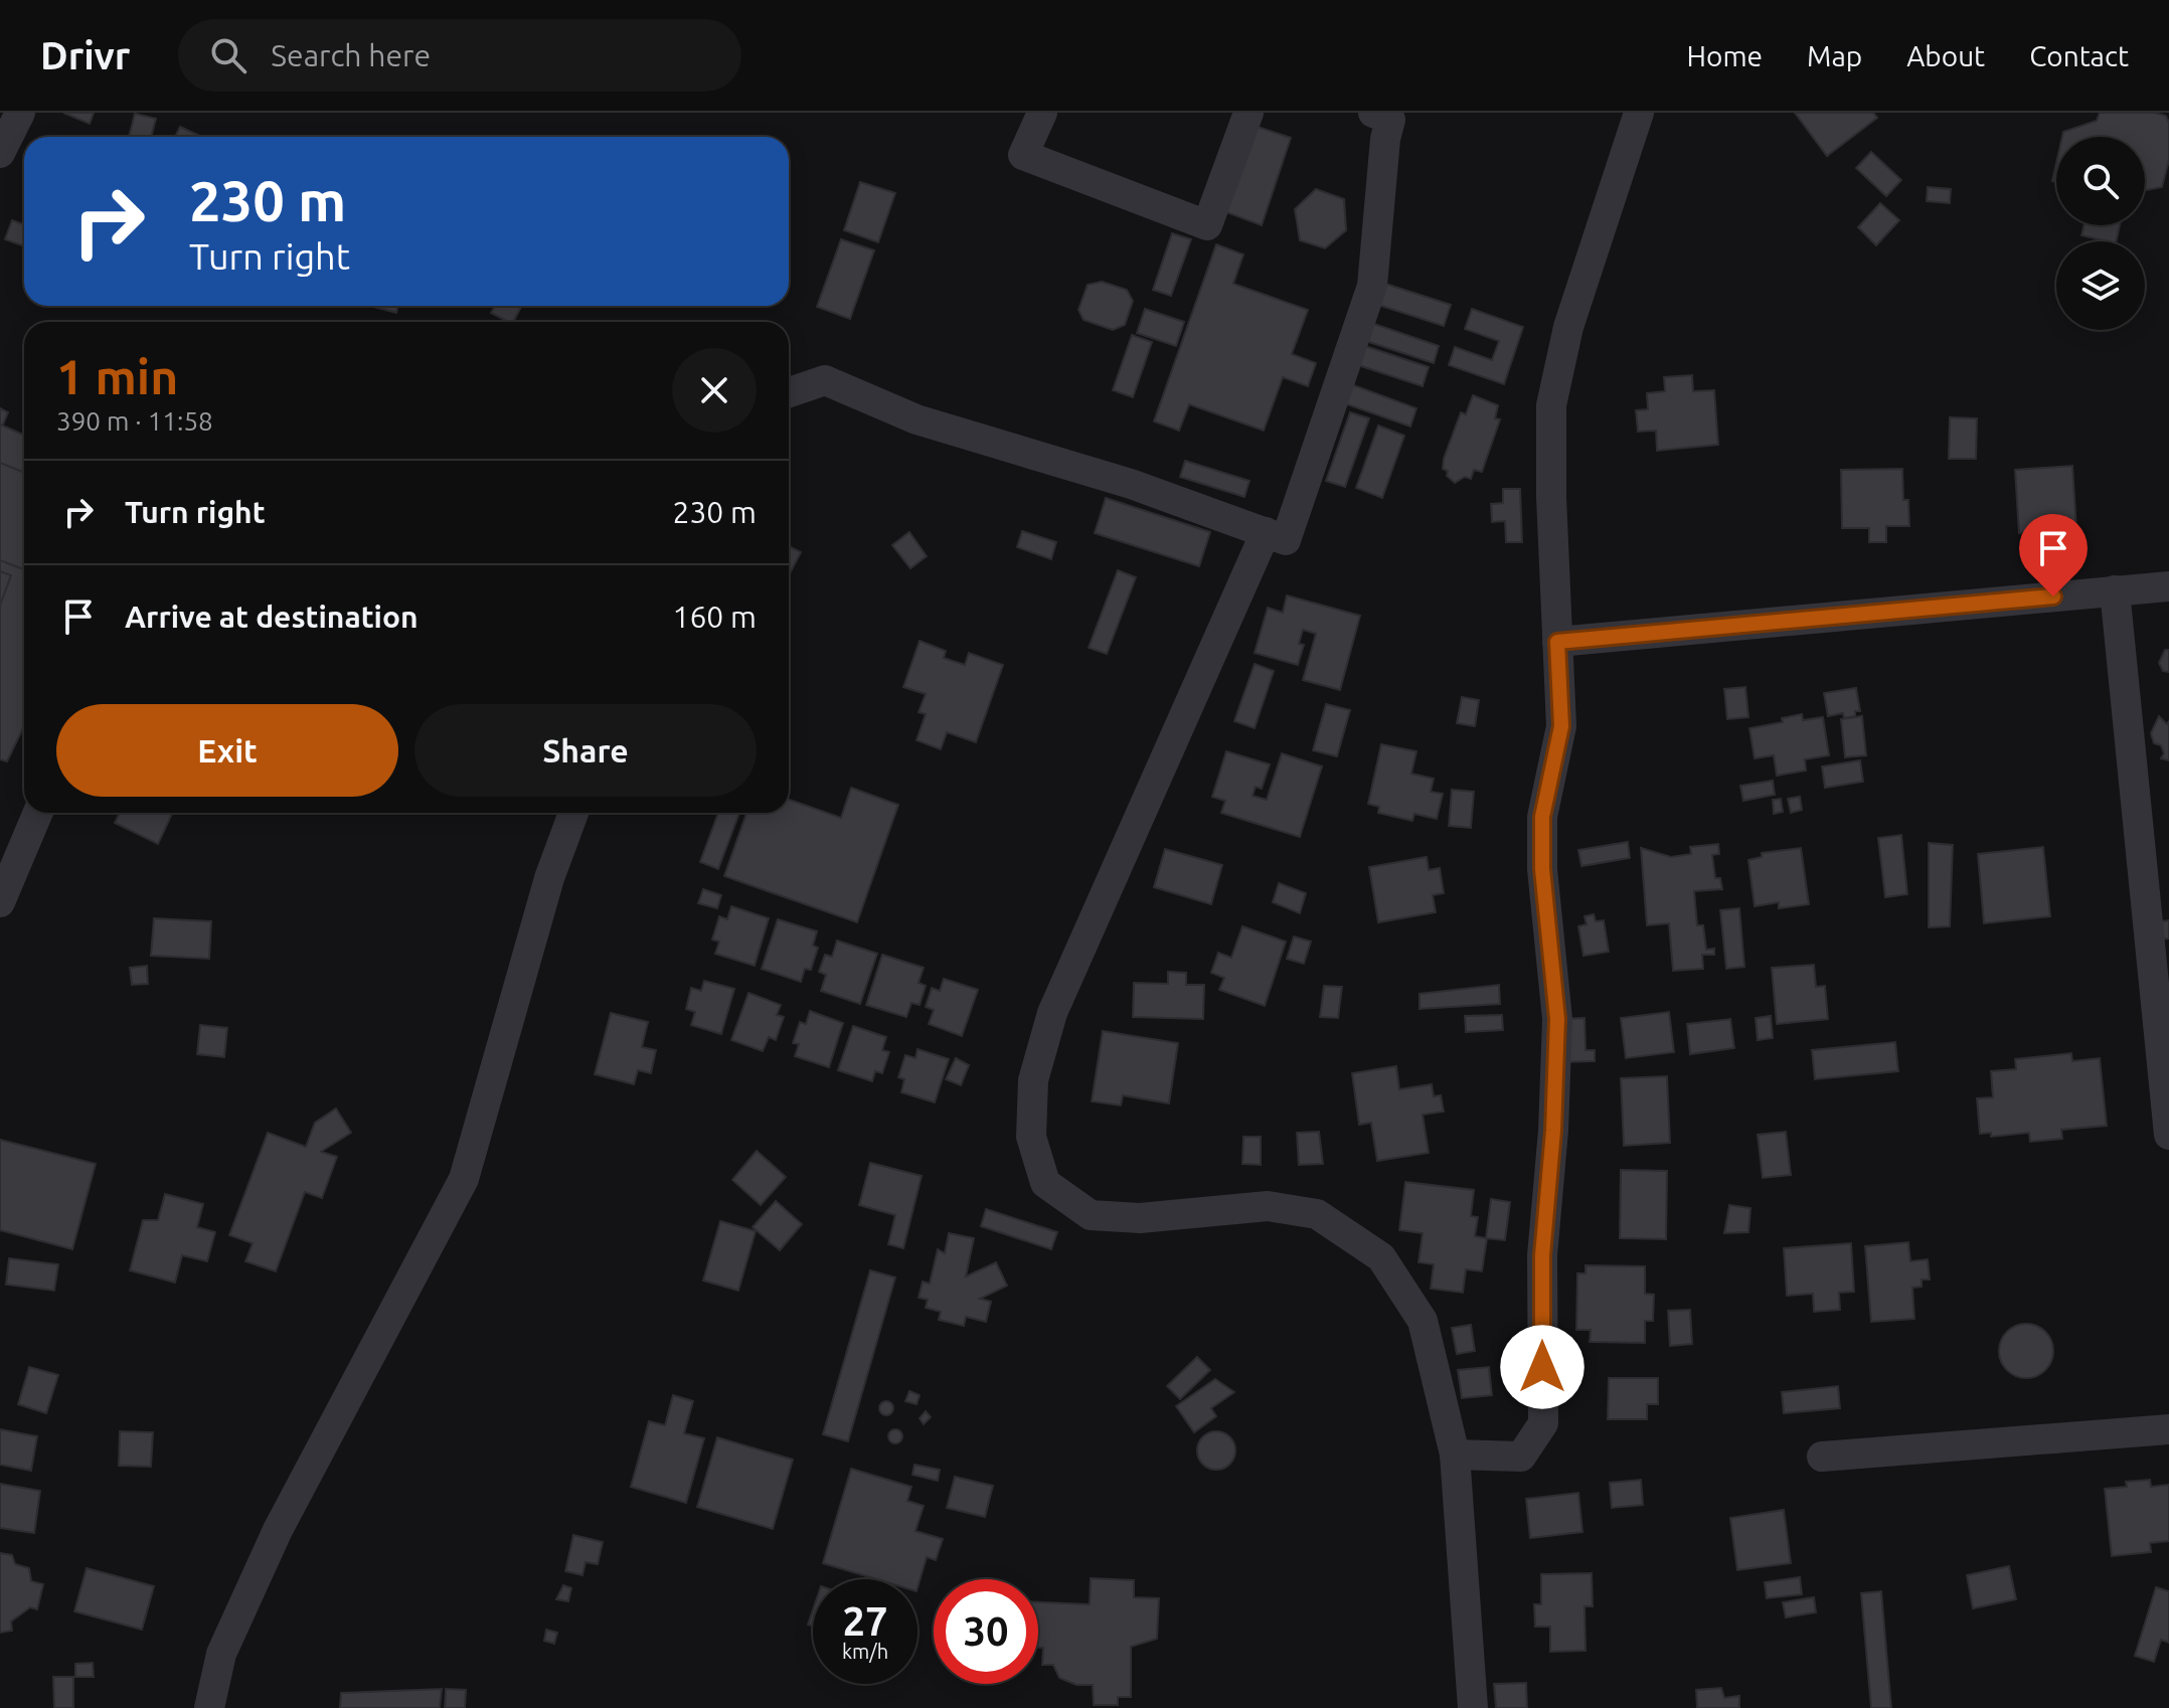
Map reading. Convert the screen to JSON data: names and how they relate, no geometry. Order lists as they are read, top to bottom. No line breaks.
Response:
{"page":{"header":"Drivr","search":"Search here","nav":["Home","Map","About","Contact"],"turn":["230 m","Turn right"],"heading":["1 min","390 m · 11:58"],"list":[{"name":"Turn right","value":"230 m"},{"name":"Arrive at destination","value":"160 m"}],"buttons":["Exit","Share"],"speed":"27 km/h","limit":"30"}}
